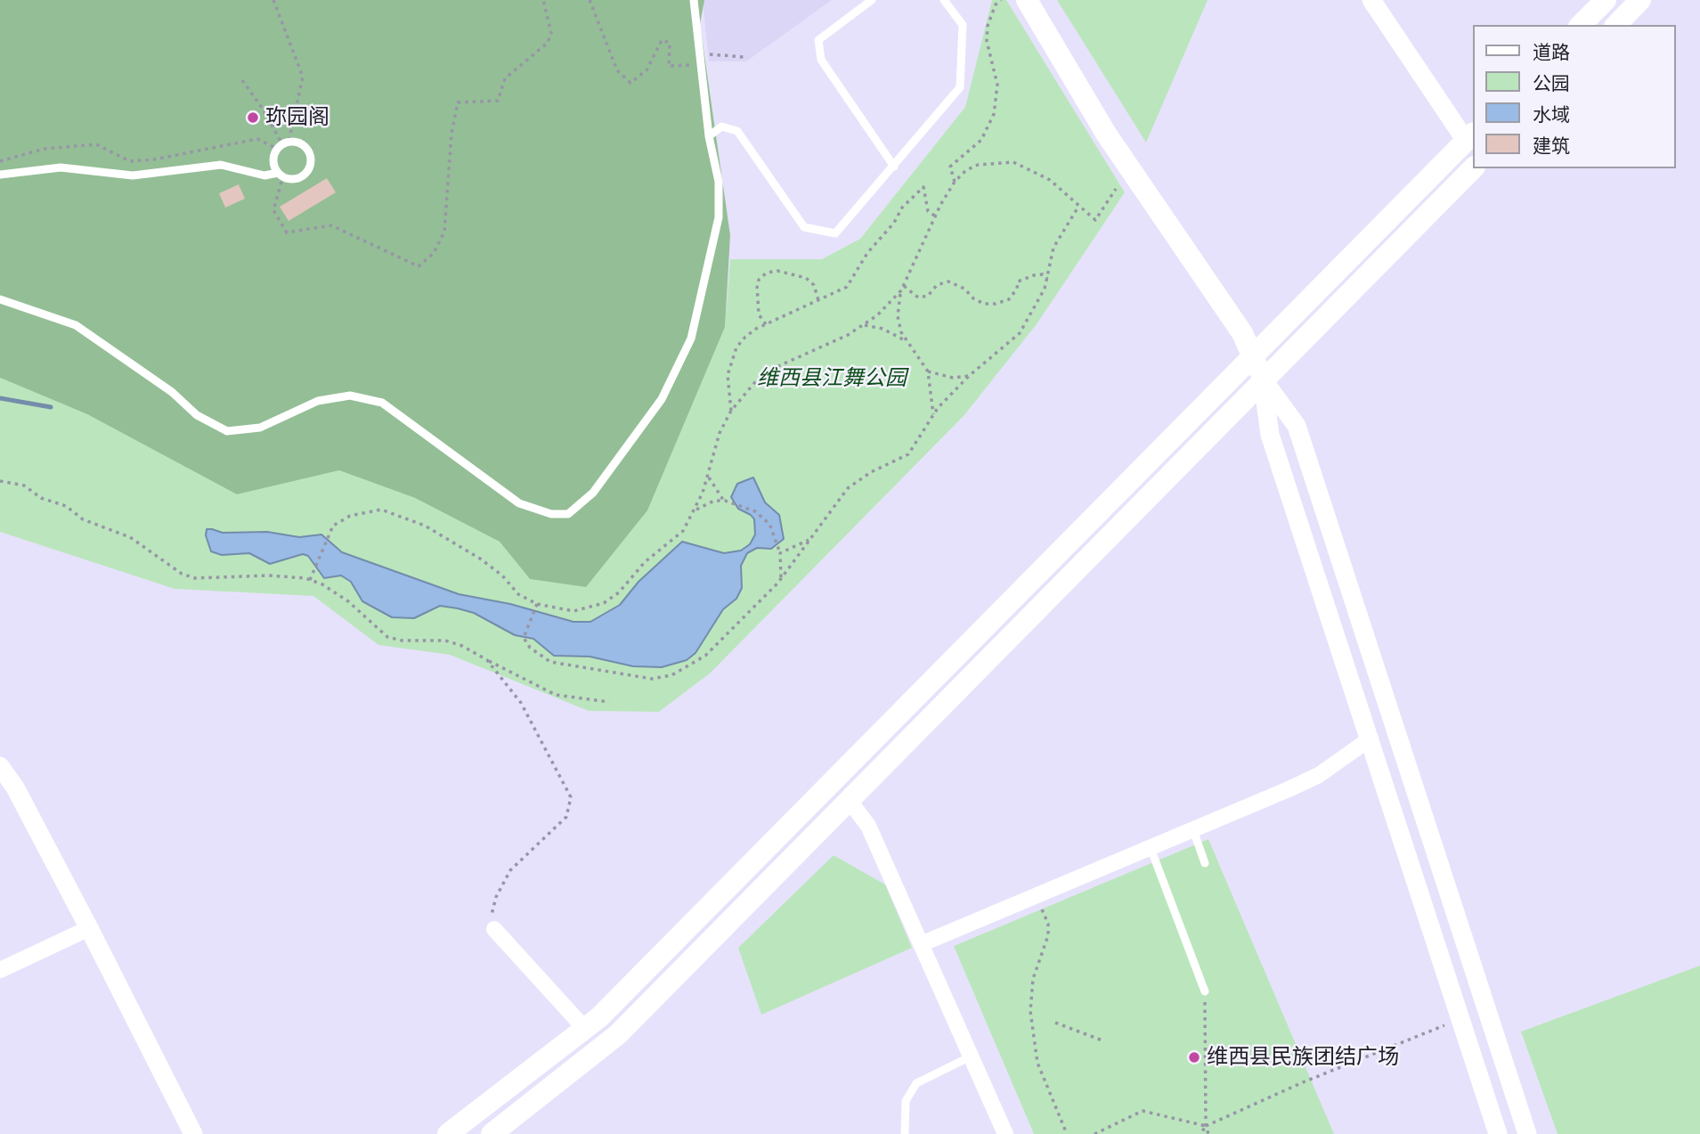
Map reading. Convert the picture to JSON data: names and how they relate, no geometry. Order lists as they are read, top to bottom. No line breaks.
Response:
{"parks":["维西县江舞公园"],"places":["珎园阁","维西县民族团结广场"],"legend":["道路","公园","水域","建筑"]}
